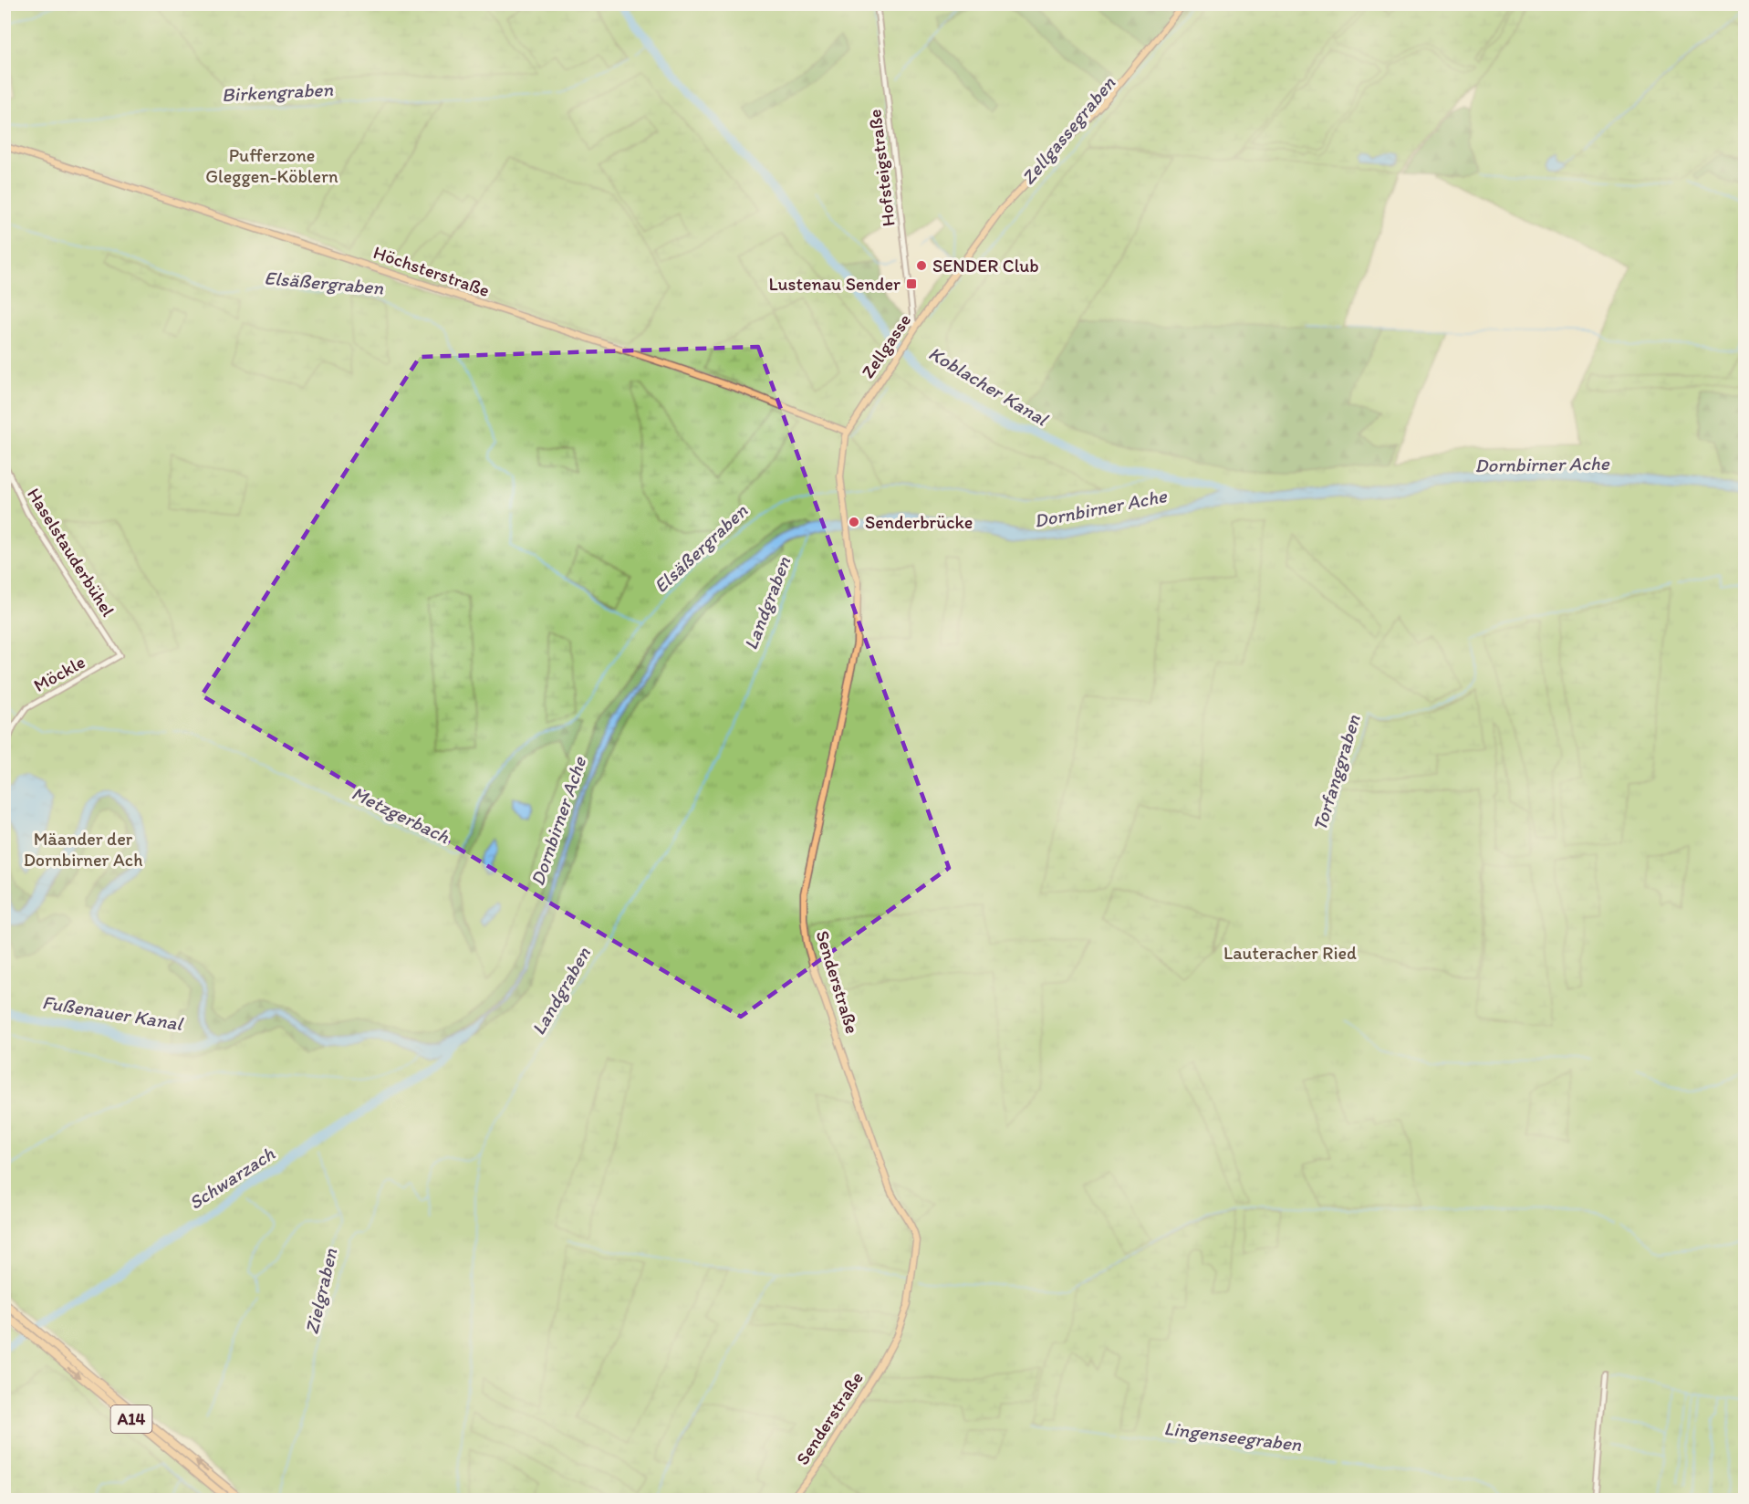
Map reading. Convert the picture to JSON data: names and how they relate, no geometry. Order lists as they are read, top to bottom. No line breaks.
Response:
{"streets":{"highway":["A14"],"main road":["Höchsterstraße","Zellgasse","Senderstraße"],"street":["Hofsteigstraße","Haselstauderbühel","Möckle"]},"crossings":[["Hofsteigstraße","Zellgasse"],["Höchsterstraße","Zellgasse"],["Höchsterstraße","Senderstraße"],["Zellgasse","Senderstraße"],["Haselstauderbühel","Möckle"]],"water":["Birkengraben","Zellgassegraben","Elsäßergraben","Koblacher Kanal","Dornbirner Ache","Landgraben","Torfanggraben","Metzgerbach","Fußenauer Kanal","Schwarzach","Zielgraben","Lingenseegraben"],"parks":["Pufferzone Gleggen-Köblern","Mäander der Dornbirner Ach","Lauteracher Ried"],"places":{"other":["SENDER Club","Senderbrücke"],"transit":["Lustenau Sender"]}}
